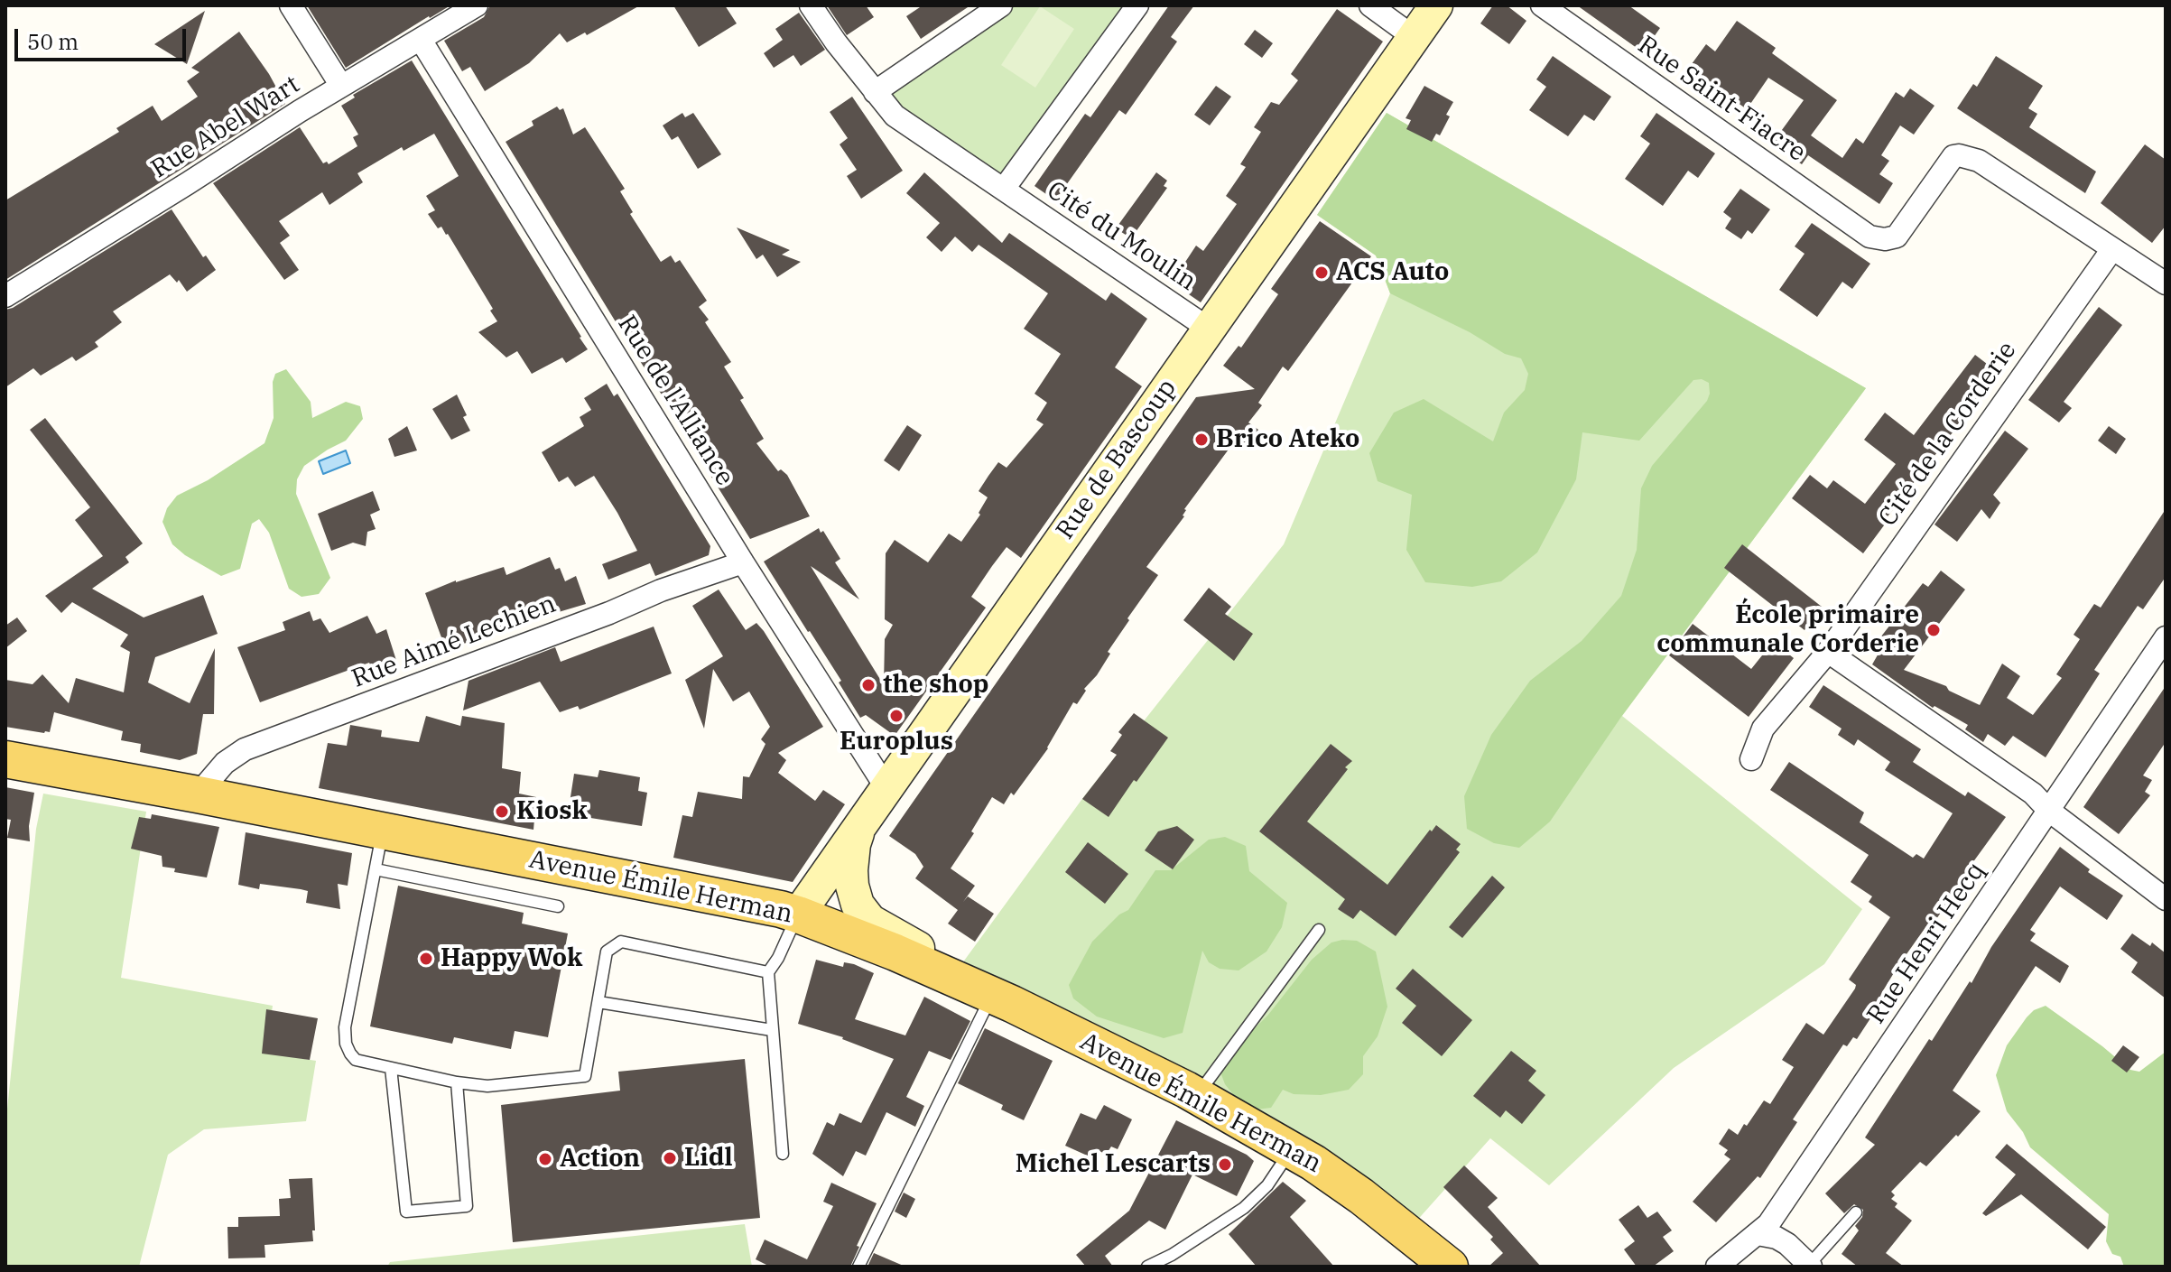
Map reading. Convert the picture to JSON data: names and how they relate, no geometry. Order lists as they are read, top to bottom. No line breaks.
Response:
{"streets":{"main road":["Rue de Bascoup","Avenue Émile Herman"],"street":["Rue Saint-Fiacre","Rue Abel Wart","Cité du Moulin","Rue de l'Alliance","Cité de la Corderie","Rue Aimé Lechien","Rue Henri Hecq"]},"crossings":[["Rue Saint-Fiacre","Cité de la Corderie"],["Rue Abel Wart","Rue de l'Alliance"],["Cité du Moulin","Rue de Bascoup"],["Rue de l'Alliance","Rue de Bascoup"],["Rue de l'Alliance","Rue Aimé Lechien"],["Rue de Bascoup","Avenue Émile Herman"],["Rue Aimé Lechien","Avenue Émile Herman"]],"places":["ACS Auto","Brico Ateko","École primaire communale Corderie","the shop","Europlus","Kiosk","Happy Wok","Lidl","Action","Michel Lescarts"],"scale_bar":"50 m"}
